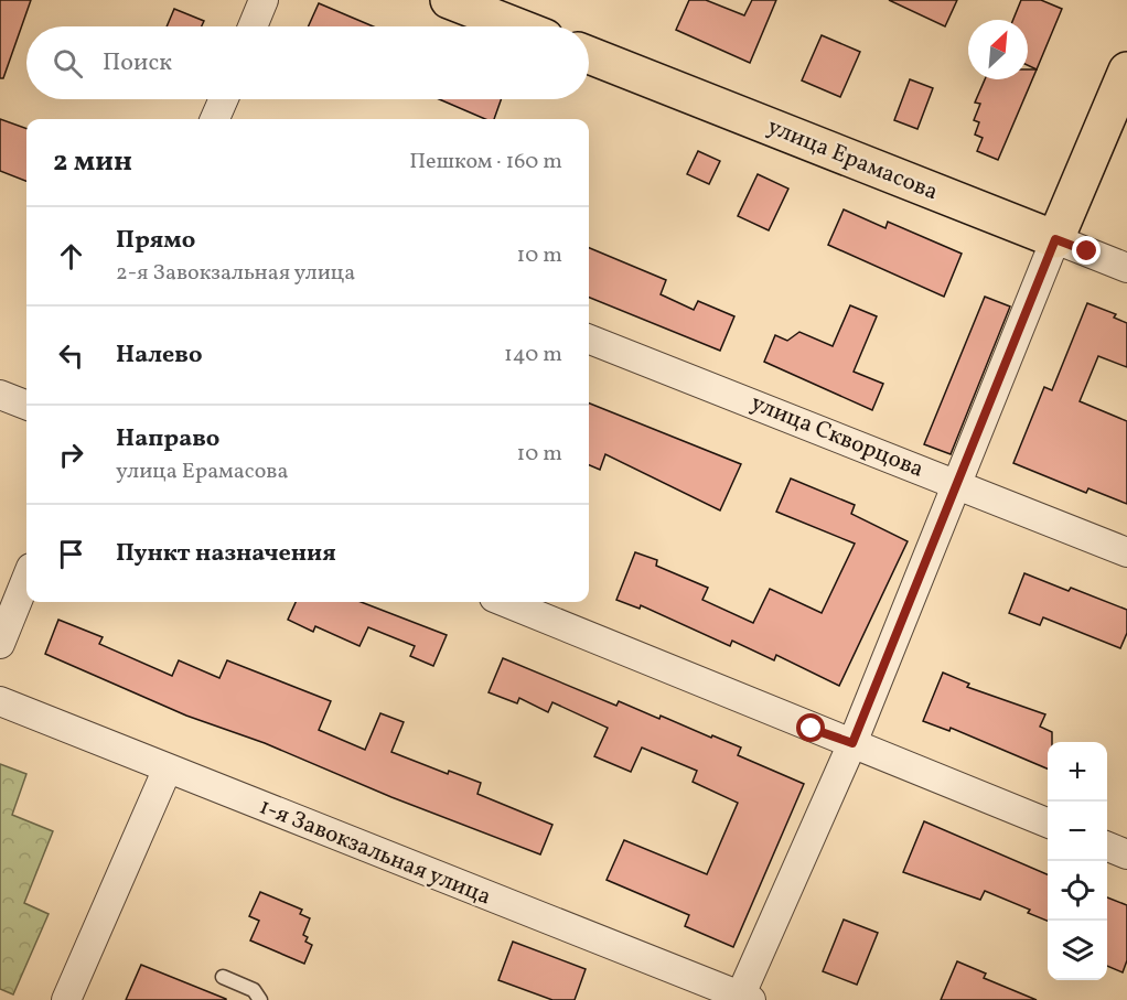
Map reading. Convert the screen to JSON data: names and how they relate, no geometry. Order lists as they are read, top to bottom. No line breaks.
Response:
{"streets":{"main road":["улица Ерамасова"],"street":["улица Скворцова","1-я Завокзальная улица"]},"north":"top right","page":{"search":"Поиск","heading":["2 мин","Пешком · 160 m"],"list":[["Прямо","2-я Завокзальная улица","10 m"],["Налево","140 m"],["Направо","улица Ерамасова","10 m"],"Пункт назначения"],"map_buttons":["+","−"]}}
